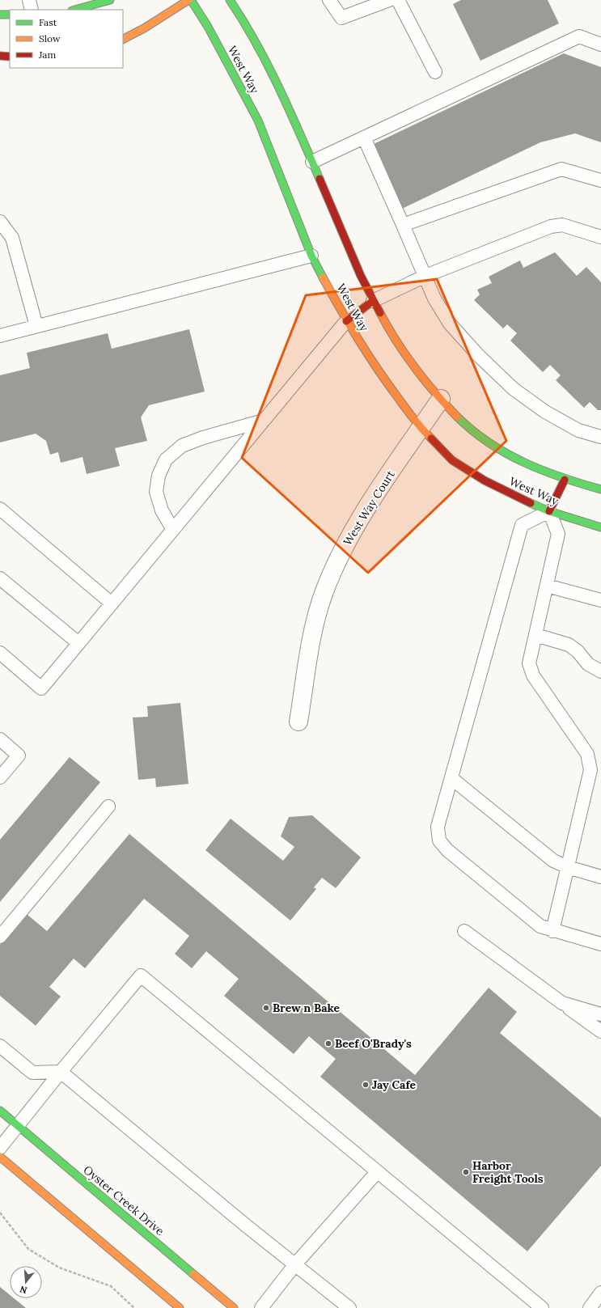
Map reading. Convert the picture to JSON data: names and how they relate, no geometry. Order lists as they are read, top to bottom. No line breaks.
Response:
{"streets":{"street":["West Way","West Way Court","Oyster Creek Drive"]},"crossings":[["West Way","West Way Court"]],"places":["Brew n Bake","Beef O'Brady's","Jay Cafe","Harbor Freight Tools"],"legend":["Fast","Slow","Jam"],"north":"bottom"}
